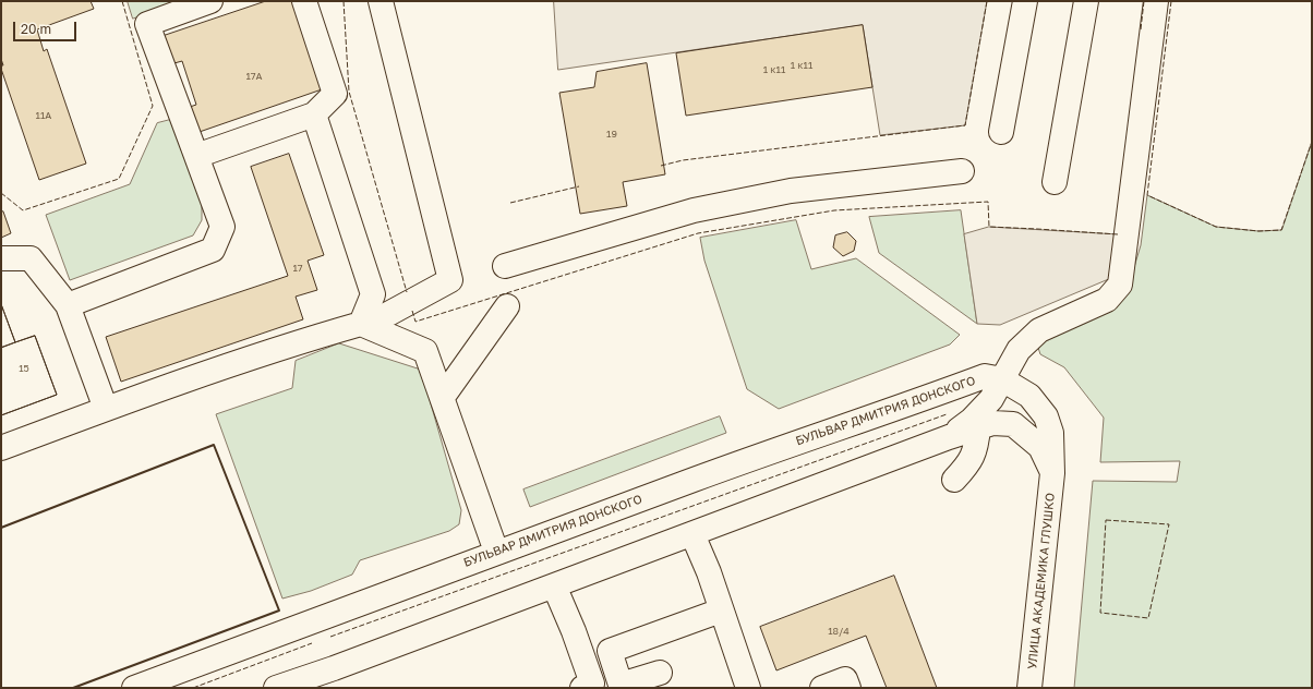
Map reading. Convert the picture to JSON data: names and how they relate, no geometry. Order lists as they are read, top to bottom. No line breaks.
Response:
{"streets":{"street":["БУЛЬВАР ДМИТРИЯ ДОНСКОГО","УЛИЦА АКАДЕМИКА ГЛУШКО"]},"crossings":[["БУЛЬВАР ДМИТРИЯ ДОНСКОГО","УЛИЦА АКАДЕМИКА ГЛУШКО"]],"house_numbers":["1 к11","1 к11","17А","11А","19","17","15","18/4"],"scale_bar":"20 m"}
